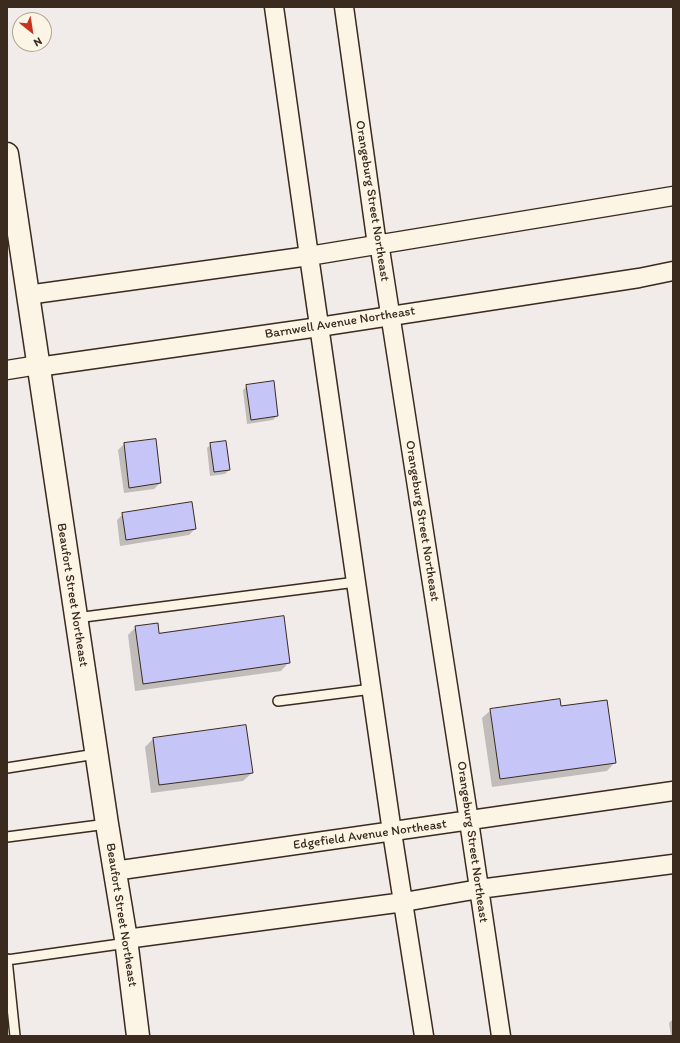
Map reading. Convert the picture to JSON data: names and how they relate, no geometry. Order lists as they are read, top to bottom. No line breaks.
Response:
{"streets":{"street":["Orangeburg Street Northeast","Barnwell Avenue Northeast","Beaufort Street Northeast","Edgefield Avenue Northeast"]},"crossings":[["Orangeburg Street Northeast","Barnwell Avenue Northeast"],["Orangeburg Street Northeast","Edgefield Avenue Northeast"],["Barnwell Avenue Northeast","Beaufort Street Northeast"],["Beaufort Street Northeast","Edgefield Avenue Northeast"]],"north":"bottom right"}
